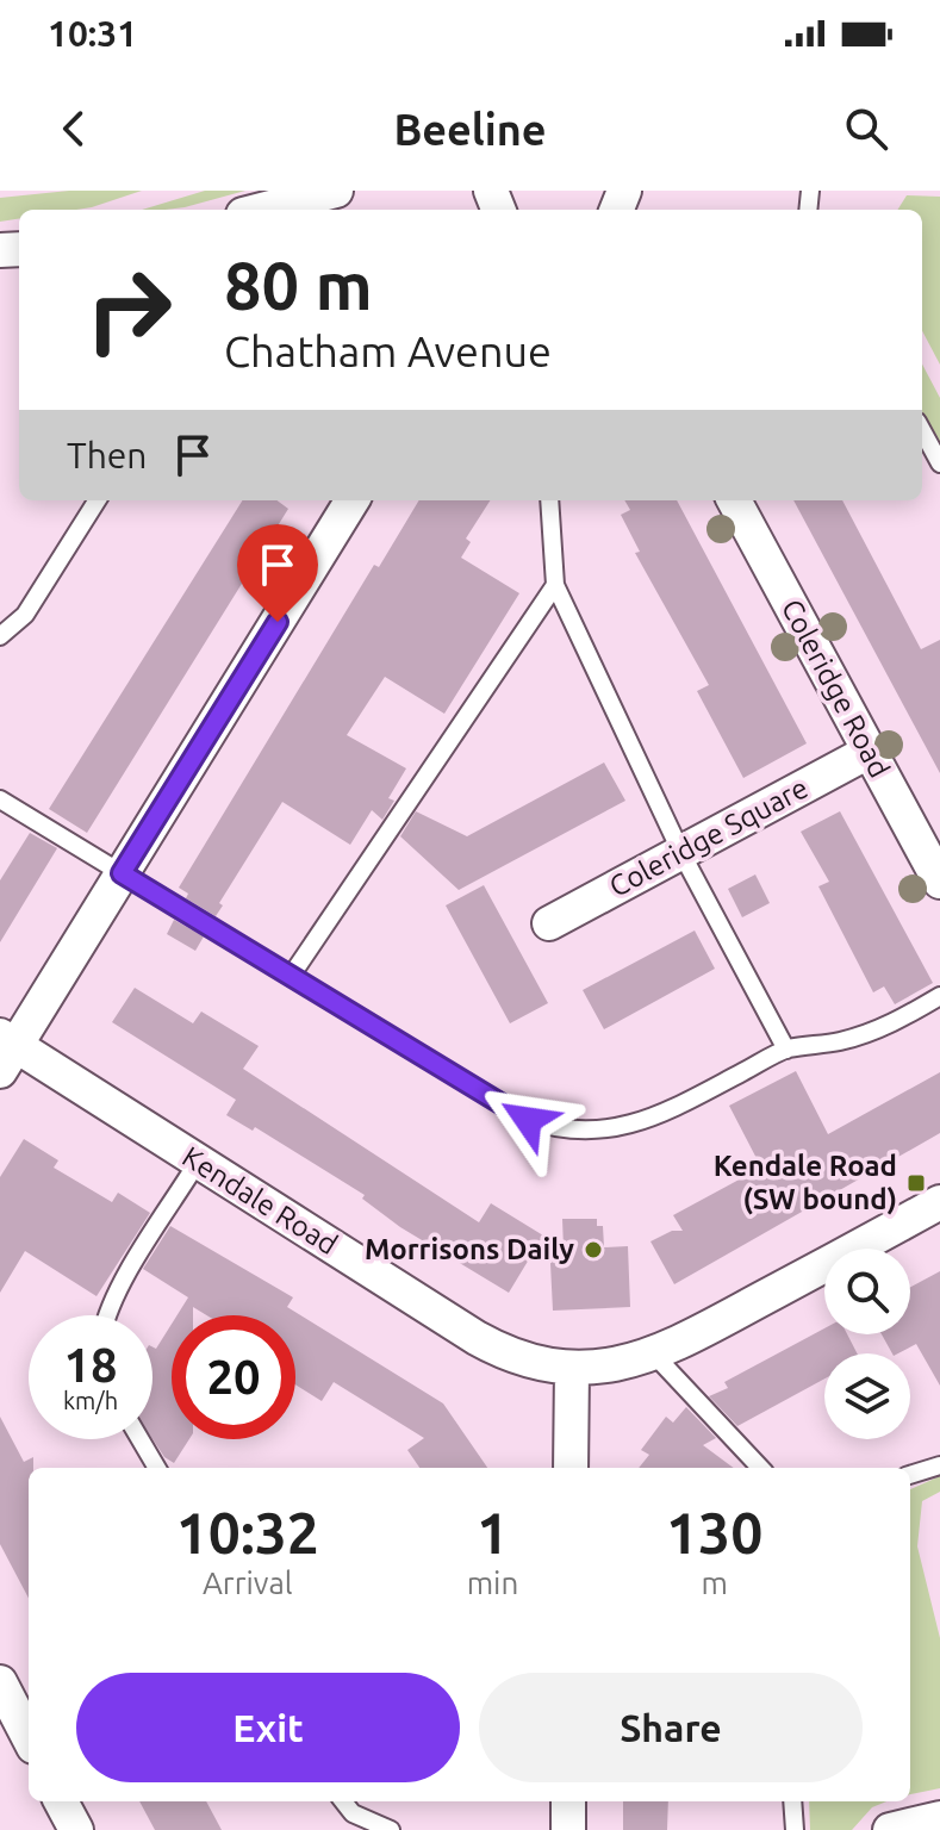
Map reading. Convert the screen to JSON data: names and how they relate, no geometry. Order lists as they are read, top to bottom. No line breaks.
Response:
{"streets":{"street":["Coleridge Road","Coleridge Square","Kendale Road"]},"crossings":[["Coleridge Road","Coleridge Square"]],"places":{"transit":["Kendale Road (SW bound)"],"other":["Morrisons Daily"]},"page":{"status":"10:31","header":"Beeline","turn":["80 m","Chatham Avenue"],"then":"Then","speed":"18 km/h","limit":"20","eta":["10:32","Arrival","1","min","130","m"],"buttons":["Exit","Share"]}}
